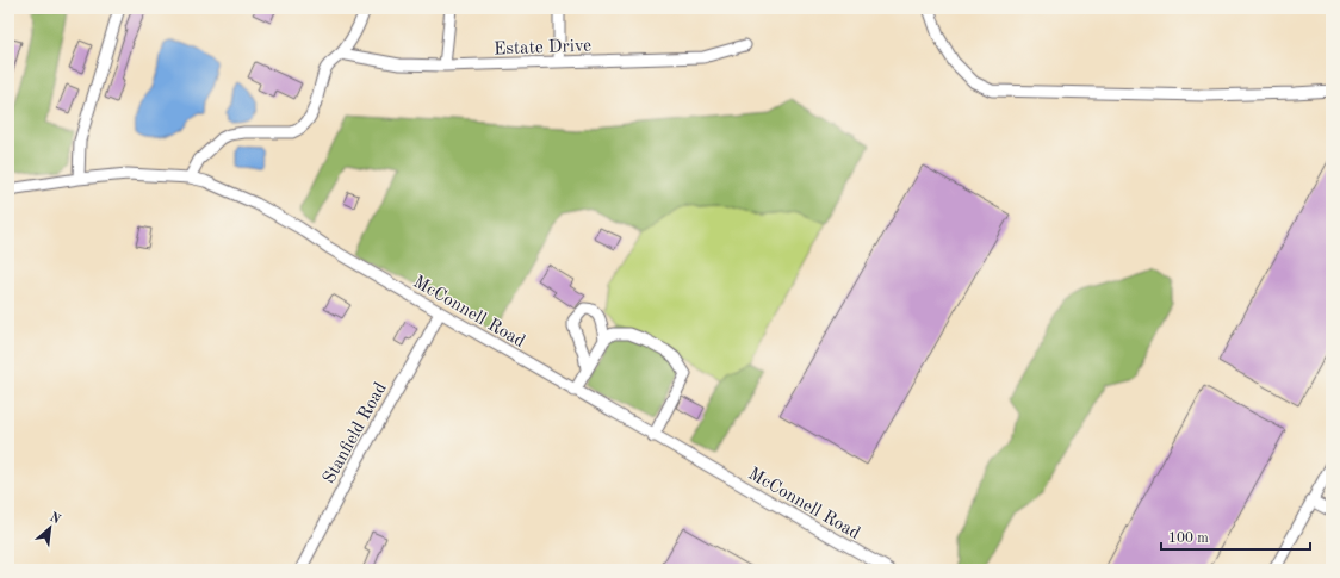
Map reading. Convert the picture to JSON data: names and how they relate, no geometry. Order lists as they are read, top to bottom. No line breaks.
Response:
{"streets":{"street":["Estate Drive","McConnell Road","Stanfield Road"]},"crossings":[["McConnell Road","Stanfield Road"]],"scale_bar":"100 m","north":"top right"}
